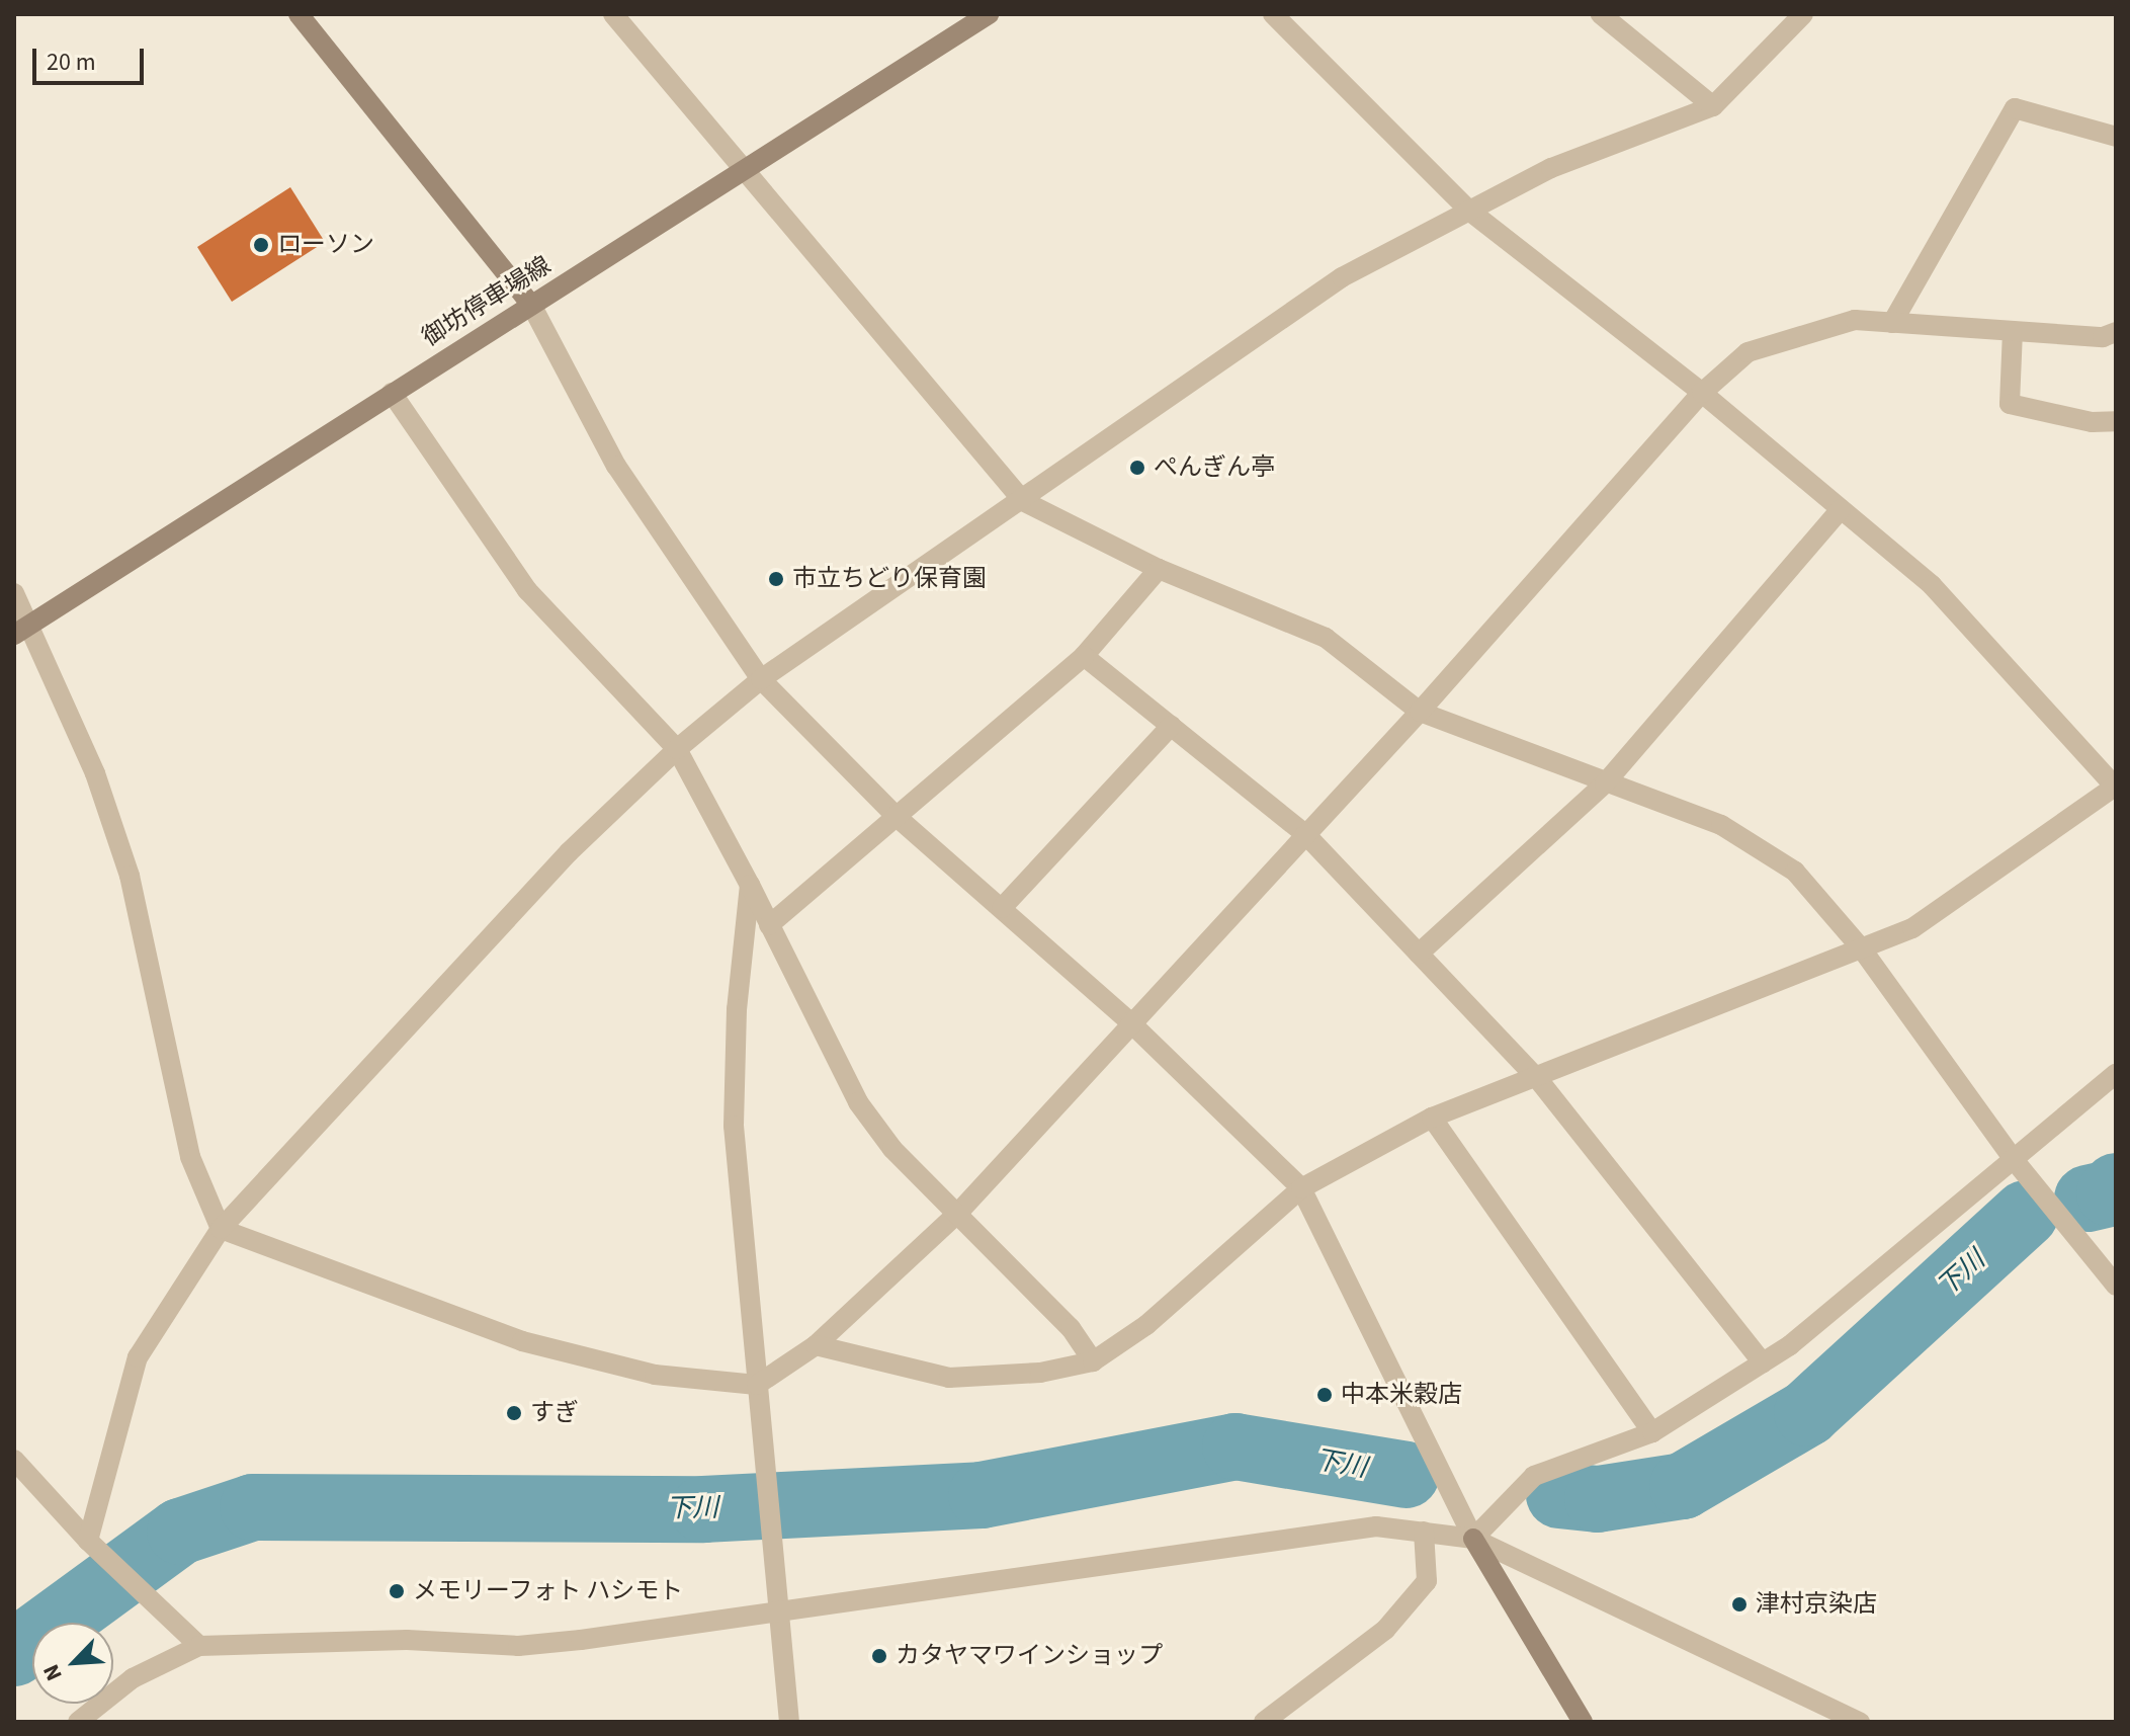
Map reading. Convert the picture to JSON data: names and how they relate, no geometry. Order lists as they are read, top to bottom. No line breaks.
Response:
{"streets":{"main road":["御坊停車場線"]},"water":["下川"],"places":["ローソン","ぺんぎん亭","市立ちどり保育園","中本米穀店","すぎ","メモリーフォト ハシモト","津村京染店","カタヤマワインショップ"],"scale_bar":"20 m","north":"bottom left"}
